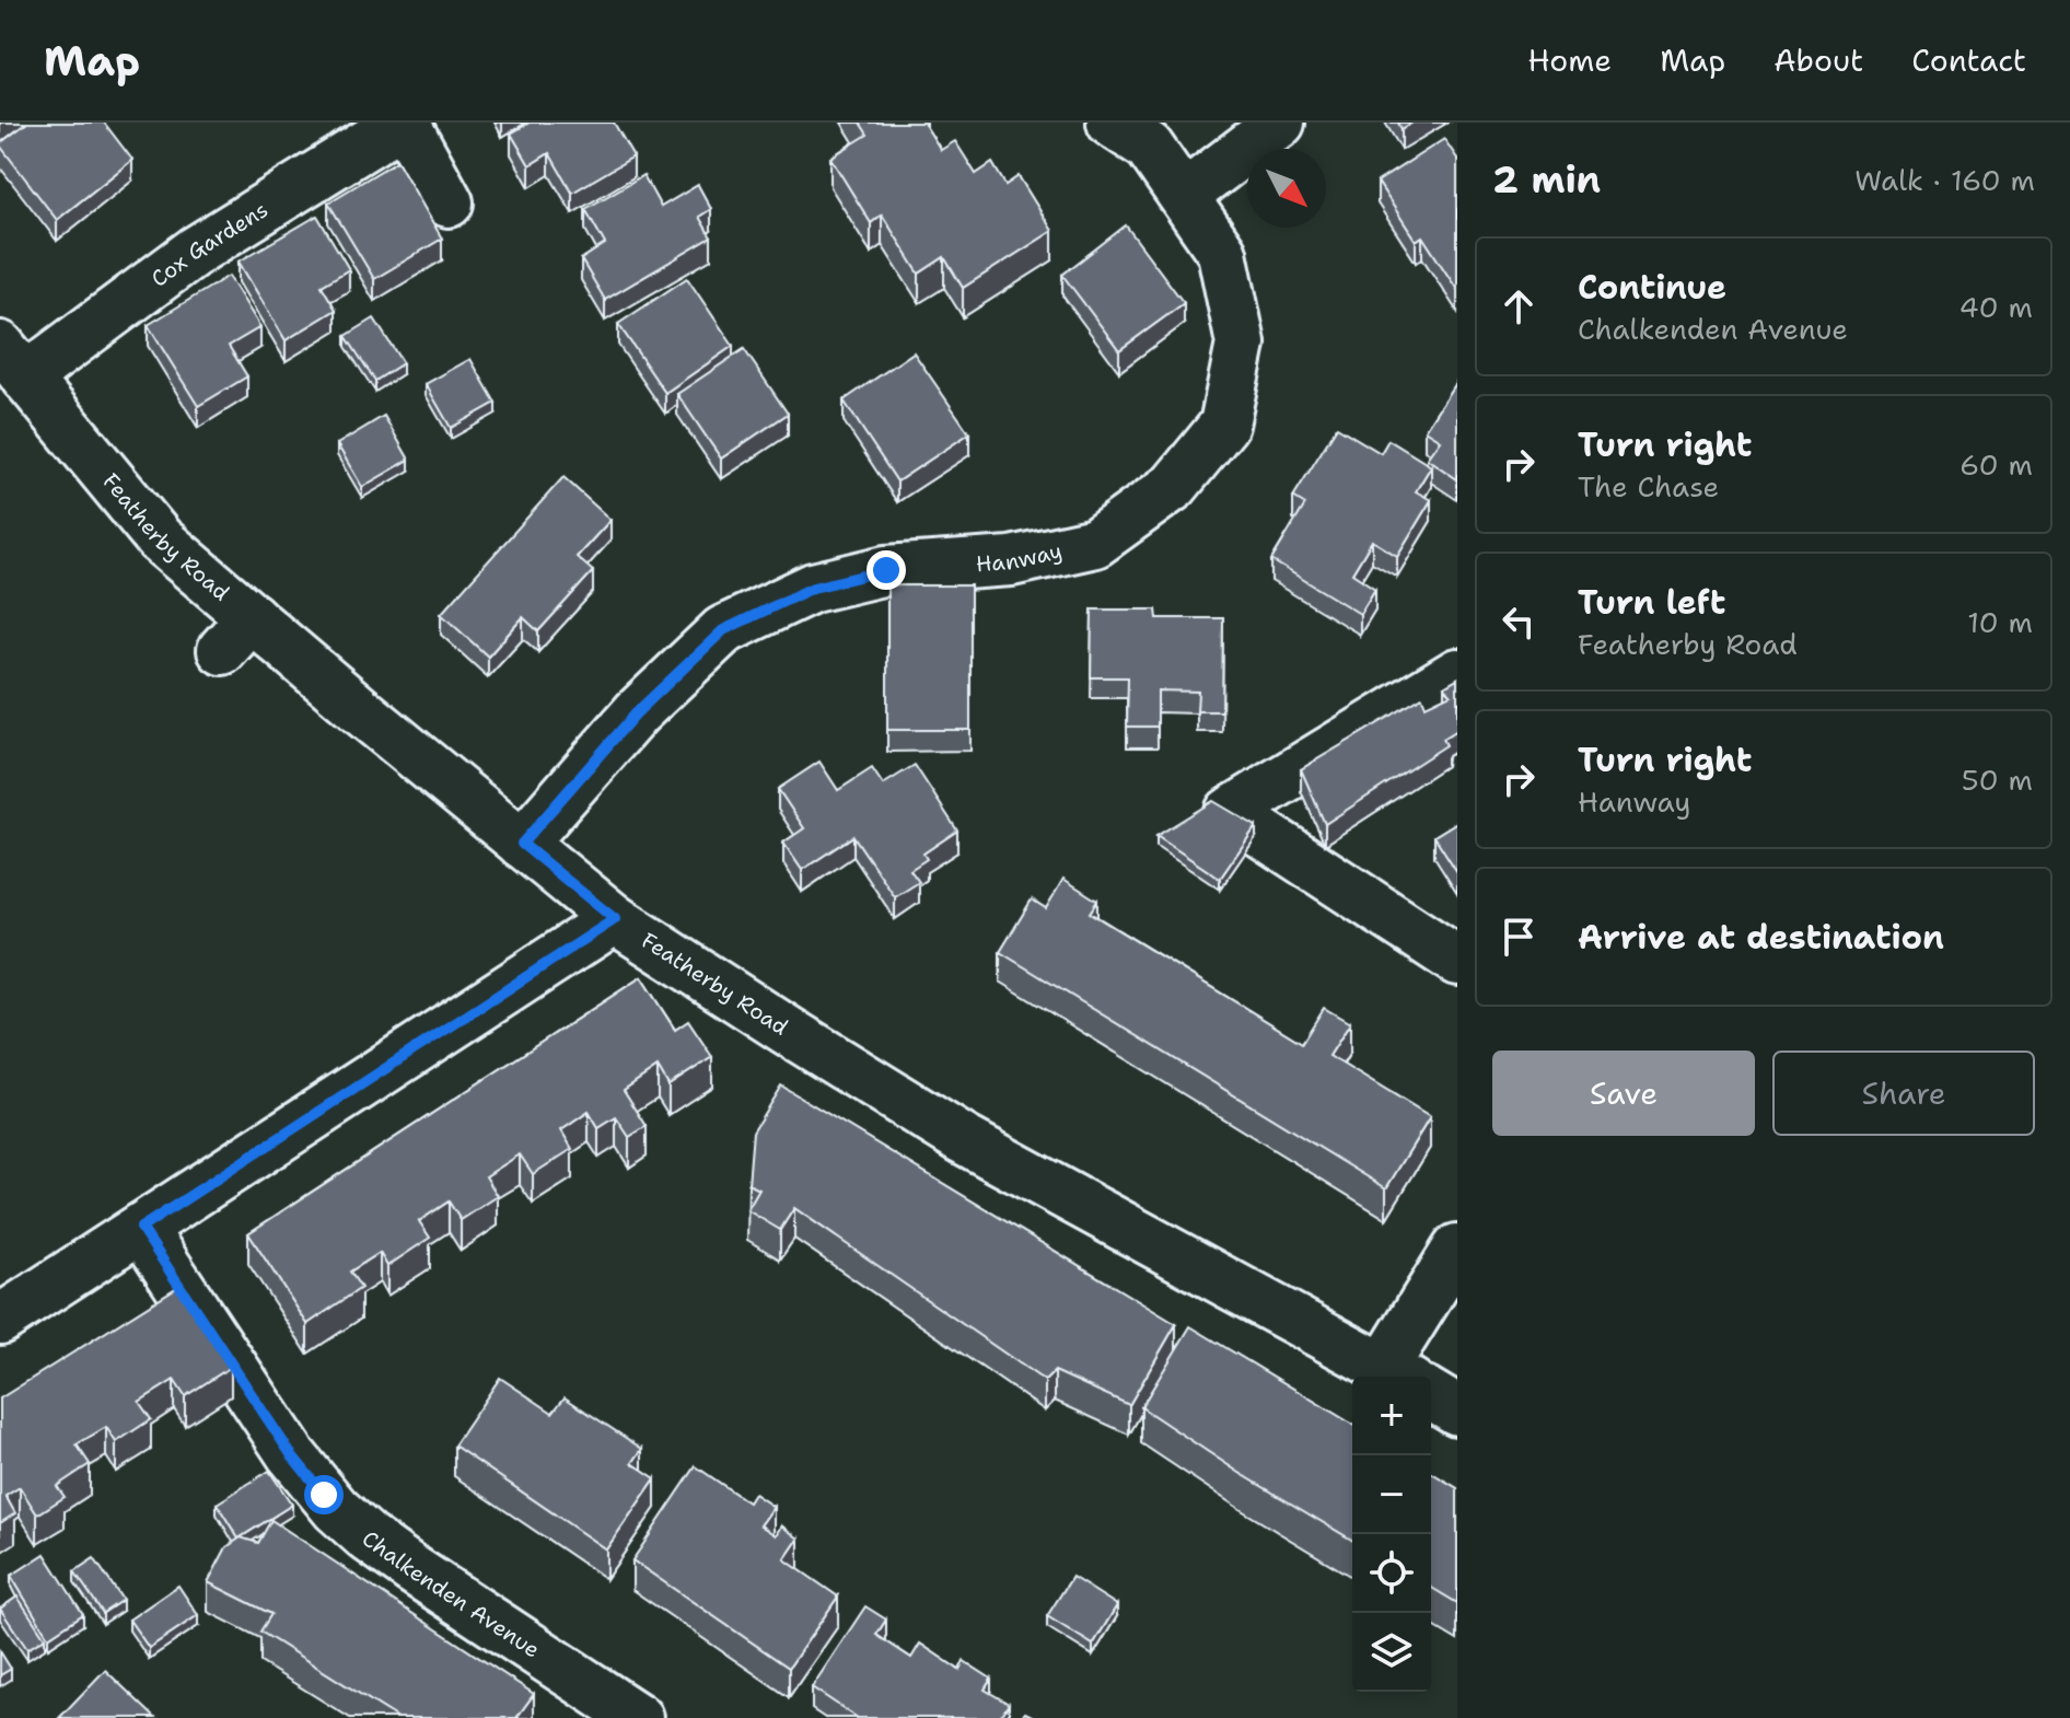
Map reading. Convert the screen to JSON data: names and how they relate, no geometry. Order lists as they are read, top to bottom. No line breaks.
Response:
{"streets":{"street":["Cox Gardens","Featherby Road","Hanway","Chalkenden Avenue"]},"crossings":[["Cox Gardens","Featherby Road"],["Featherby Road","Hanway"]],"north":"bottom right","page":{"header":"Map","nav":["Home","Map","About","Contact"],"heading":["2 min","Walk · 160 m"],"list":[["Continue","Chalkenden Avenue","40 m"],["Turn right","The Chase","60 m"],["Turn left","Featherby Road","10 m"],["Turn right","Hanway","50 m"],"Arrive at destination"],"buttons":["Save","Share"],"map_buttons":["+","−"]}}
